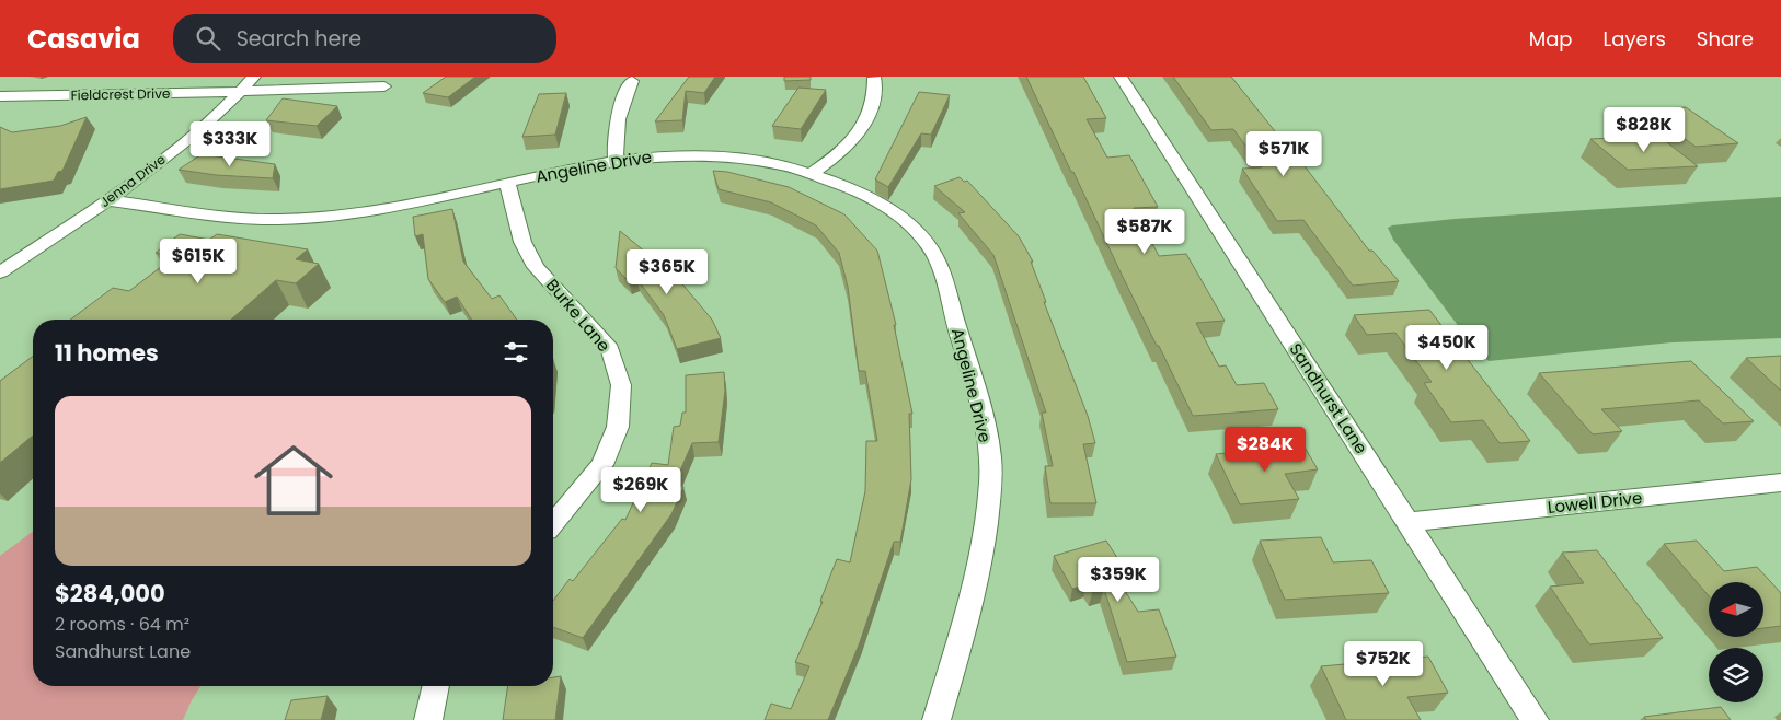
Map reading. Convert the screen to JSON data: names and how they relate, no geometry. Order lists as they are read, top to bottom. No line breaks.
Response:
{"streets":{"street":["Fieldcrest Drive","Angeline Drive","Jenna Drive","Burke Lane","Sandhurst Lane","Lowell Drive"]},"crossings":[["Fieldcrest Drive","Jenna Drive"],["Angeline Drive","Jenna Drive"],["Angeline Drive","Burke Lane"],["Sandhurst Lane","Lowell Drive"]],"north":"left","page":{"header":"Casavia","search":"Search here","nav":["Map","Layers","Share"],"price":["$828K","$333K","$571K","$587K","$615K","$365K","$450K","$284K","$269K","$359K","$752K"],"heading":"11 homes","list":[{"name":"$284,000","note":"2 rooms · 64 m² · Sandhurst Lane"}]}}
